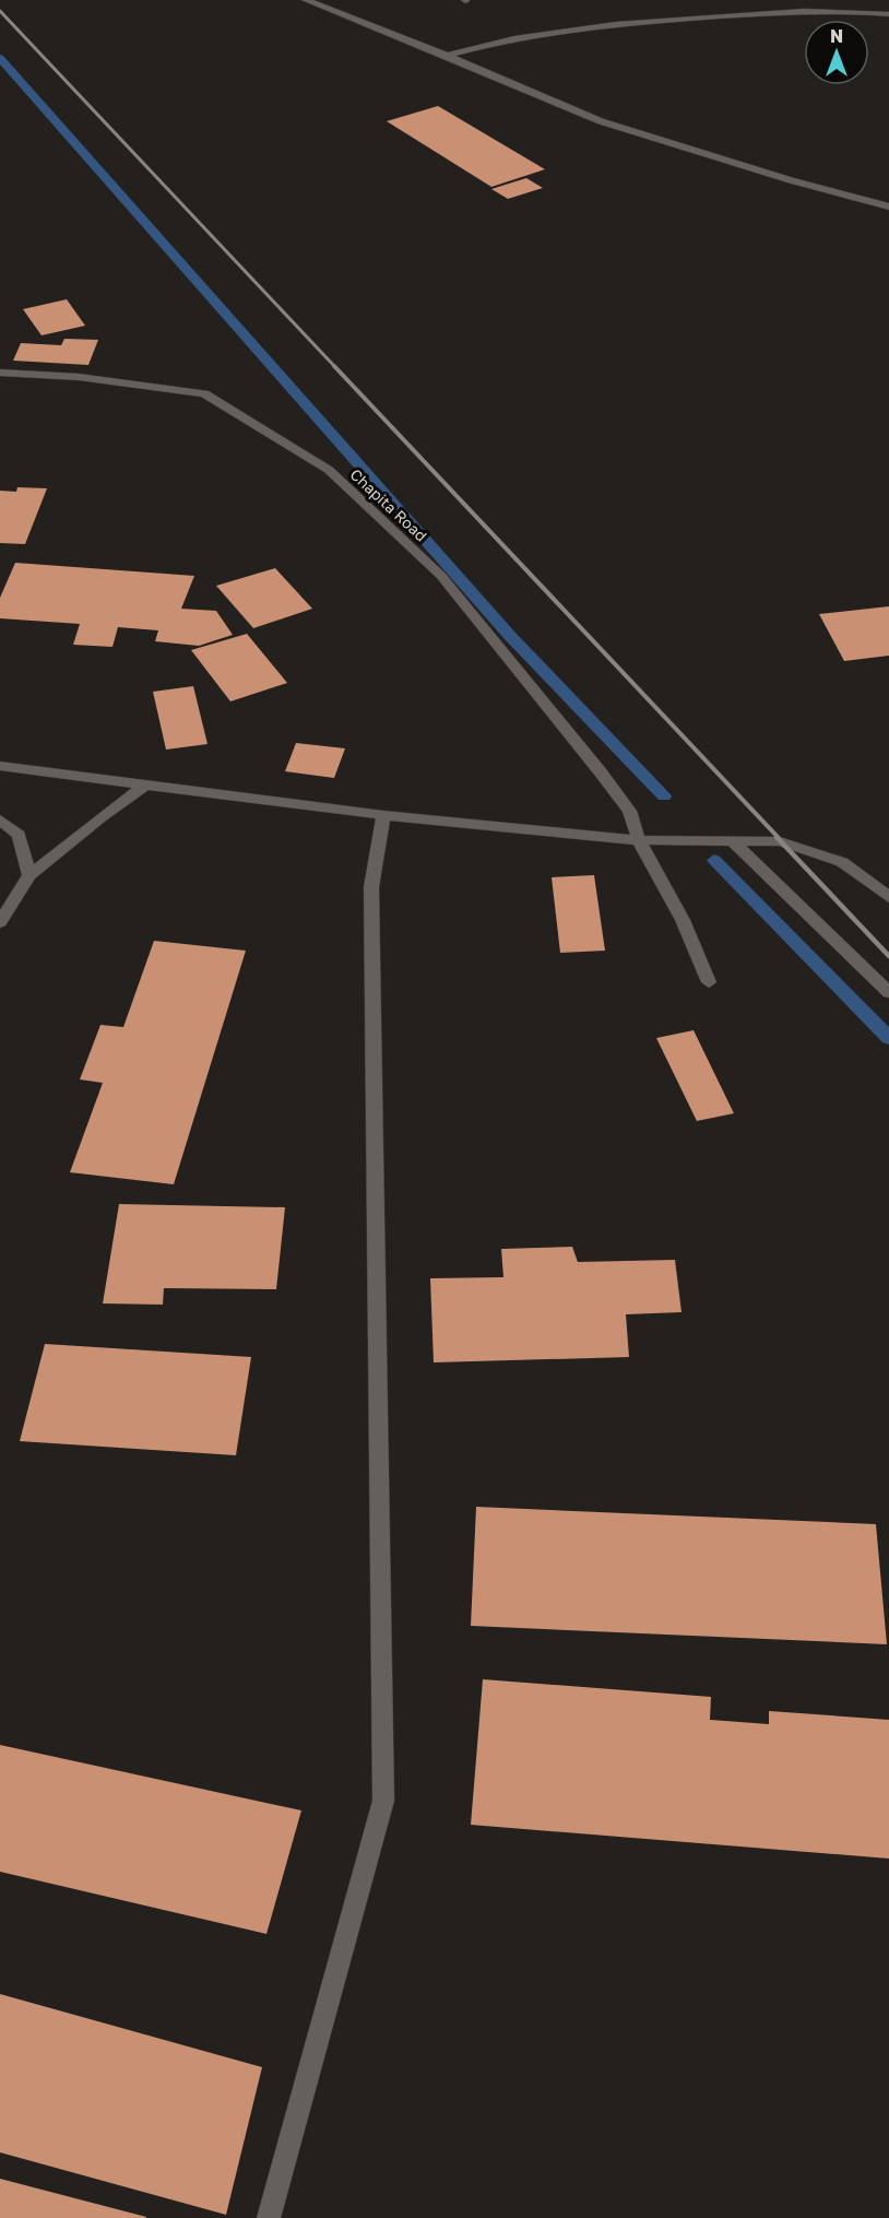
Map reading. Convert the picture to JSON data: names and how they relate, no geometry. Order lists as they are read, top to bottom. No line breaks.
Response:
{"streets":{"street":["Chapita Road"]},"north":"top"}
